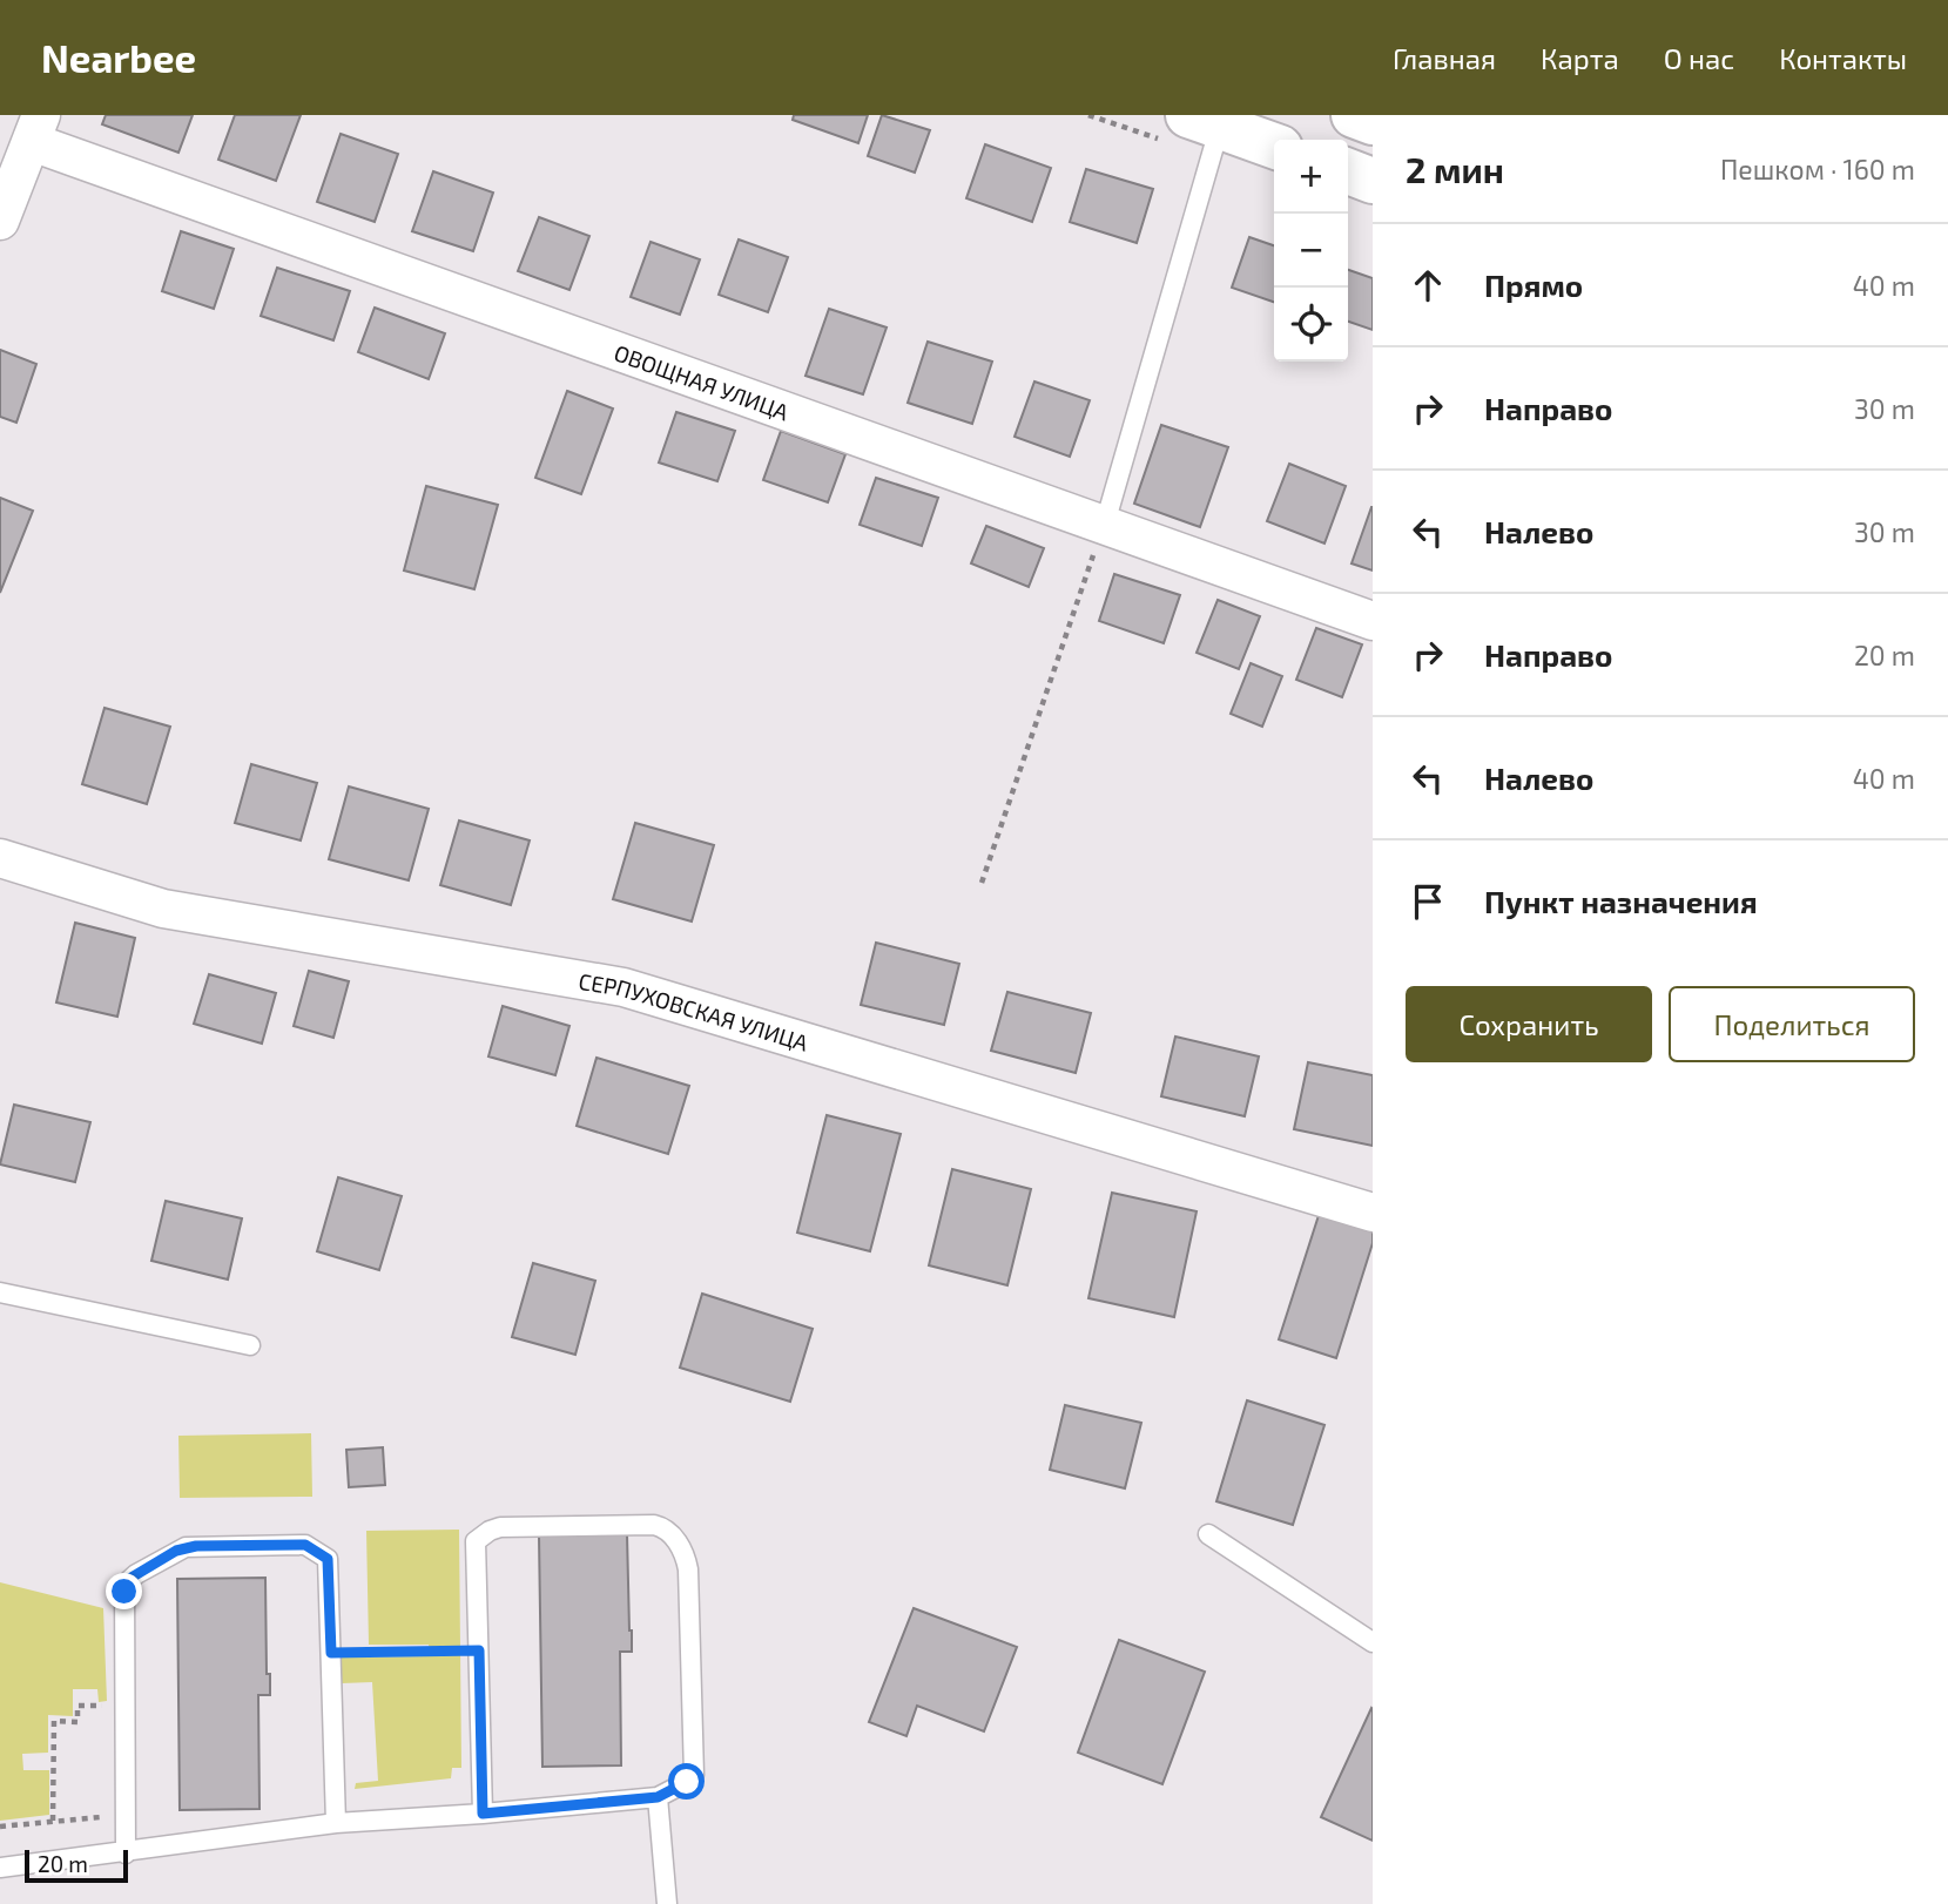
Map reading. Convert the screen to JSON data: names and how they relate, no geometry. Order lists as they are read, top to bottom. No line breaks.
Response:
{"streets":{"street":["ОВОЩНАЯ УЛИЦА","СЕРПУХОВСКАЯ УЛИЦА"]},"scale_bar":"20 m","page":{"header":"Nearbee","nav":["Главная","Карта","О нас","Контакты"],"heading":["2 мин","Пешком · 160 m"],"map_buttons":["+","−"],"list":[["Прямо","40 m"],["Направо","30 m"],["Налево","30 m"],["Направо","20 m"],["Налево","40 m"],"Пункт назначения"],"buttons":["Сохранить","Поделиться"],"scale":"20 m"}}
